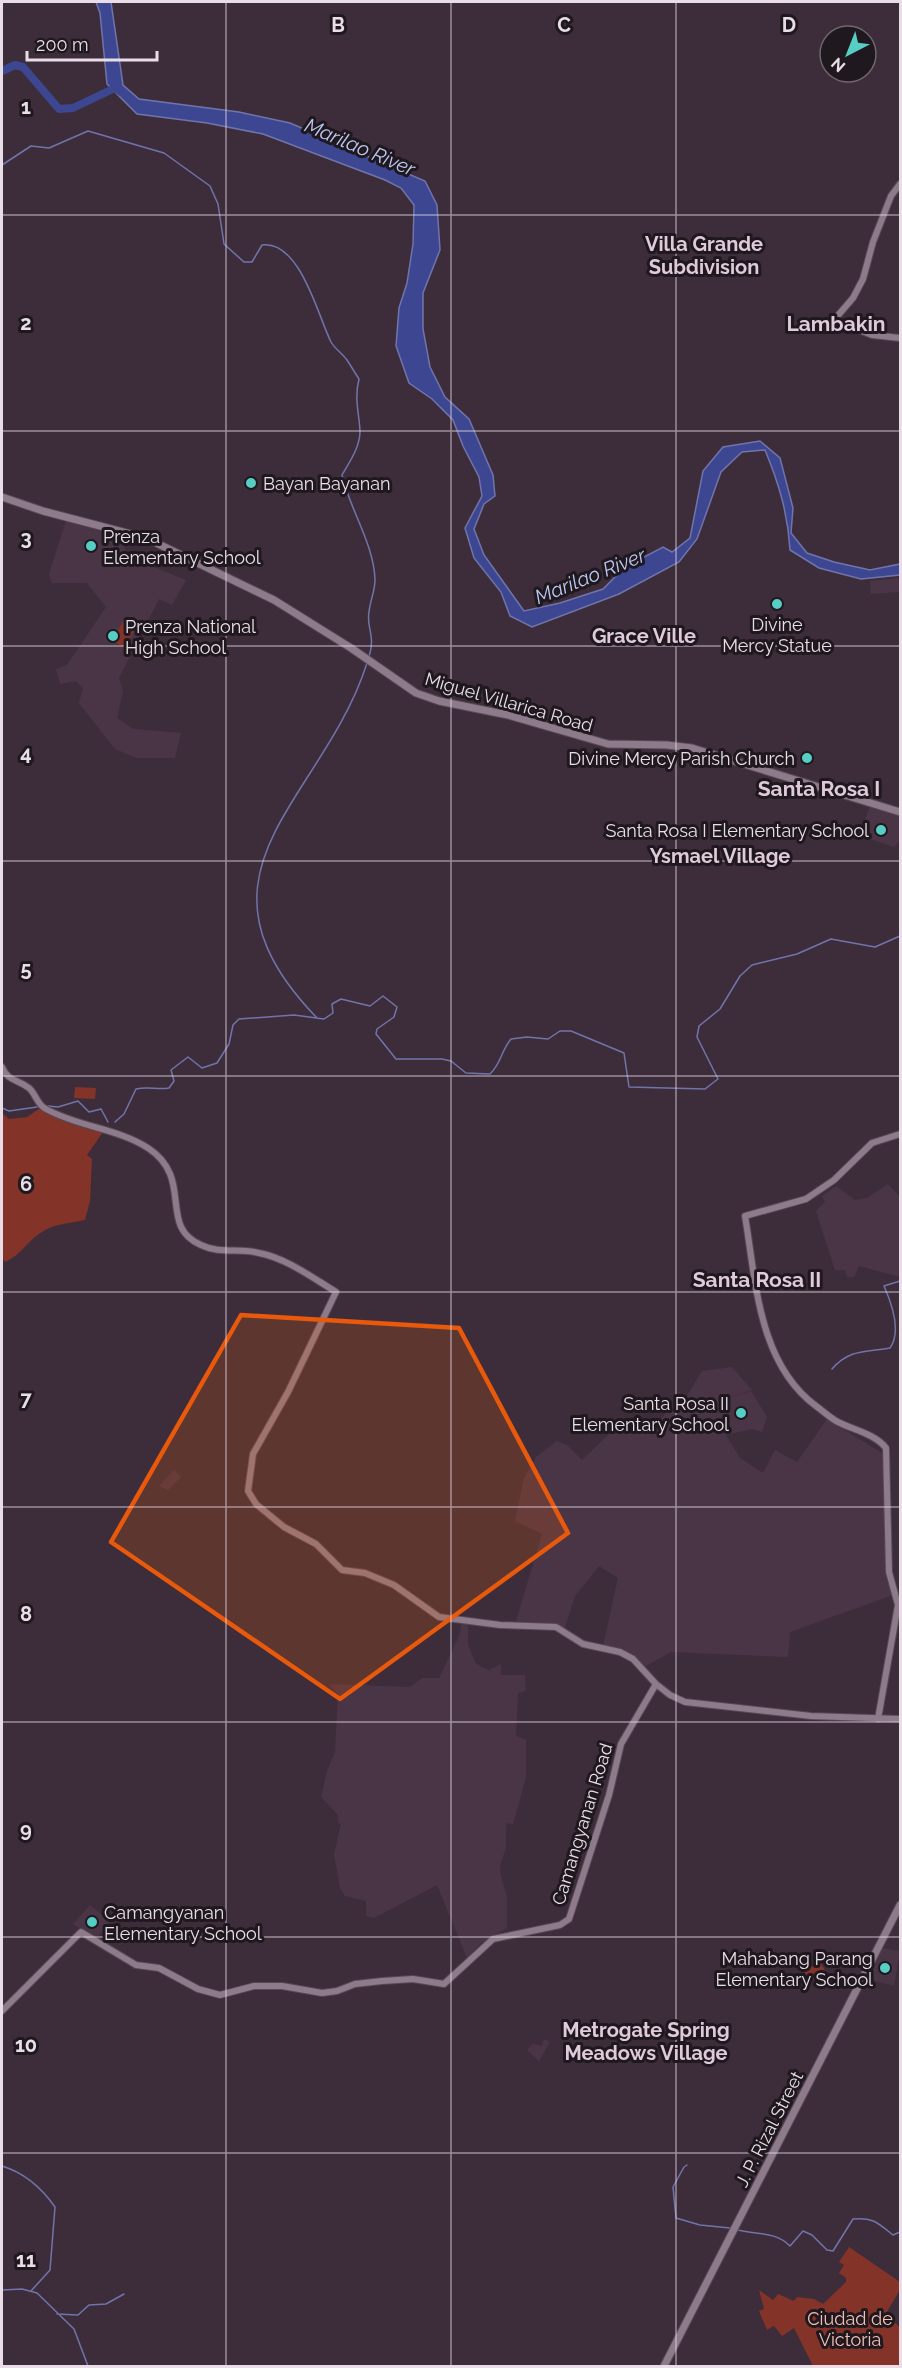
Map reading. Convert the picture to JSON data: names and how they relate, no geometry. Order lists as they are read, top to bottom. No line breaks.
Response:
{"streets":{"main road":["Miguel Villarica Road","J. P. Rizal Street"],"street":["Camangyanan Road"]},"districts":["Villa Grande Subdivision","Lambakin","Grace Ville","Santa Rosa I","Ysmael Village","Santa Rosa II","Metrogate Spring Meadows Village"],"water":["Marilao River"],"parks":["Ciudad de Victoria"],"places":["Bayan Bayanan","Prenza Elementary School","Divine Mercy Statue","Prenza National High School","Divine Mercy Parish Church","Santa Rosa I Elementary School","Santa Rosa II Elementary School","Camangyanan Elementary School","Mahabang Parang Elementary School"],"scale_bar":"200 m","north":"bottom left","grid":{"columns":["B","C","D"],"rows":["1","2","3","4","5","6","7","8","9","10","11"]}}
